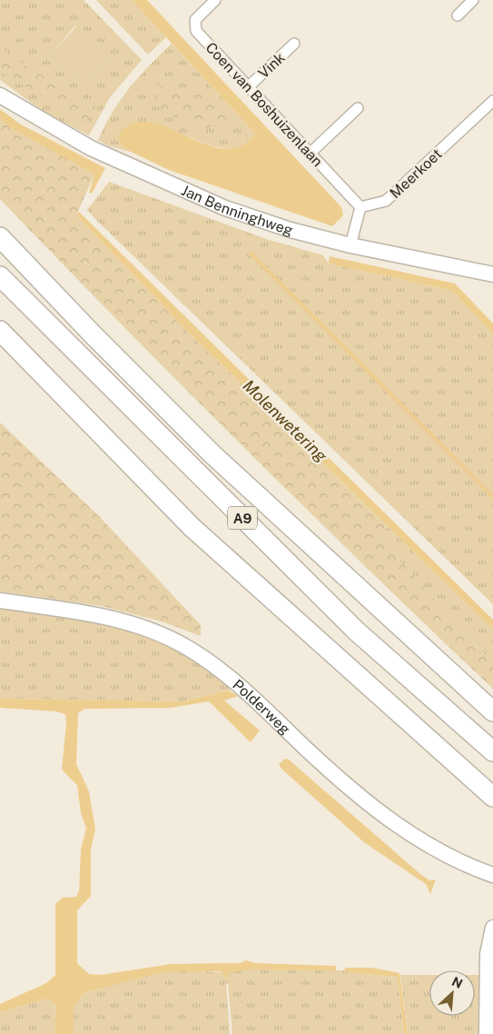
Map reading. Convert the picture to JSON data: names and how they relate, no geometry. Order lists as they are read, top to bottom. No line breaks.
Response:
{"streets":{"highway":["A9"],"street":["Vink","Coen van Boshuizenlaan","Meerkoet","Jan Benninghweg","Polderweg"]},"crossings":[["Vink","Coen van Boshuizenlaan"],["Coen van Boshuizenlaan","Meerkoet"]],"water":["Molenwetering"],"north":"top right"}
